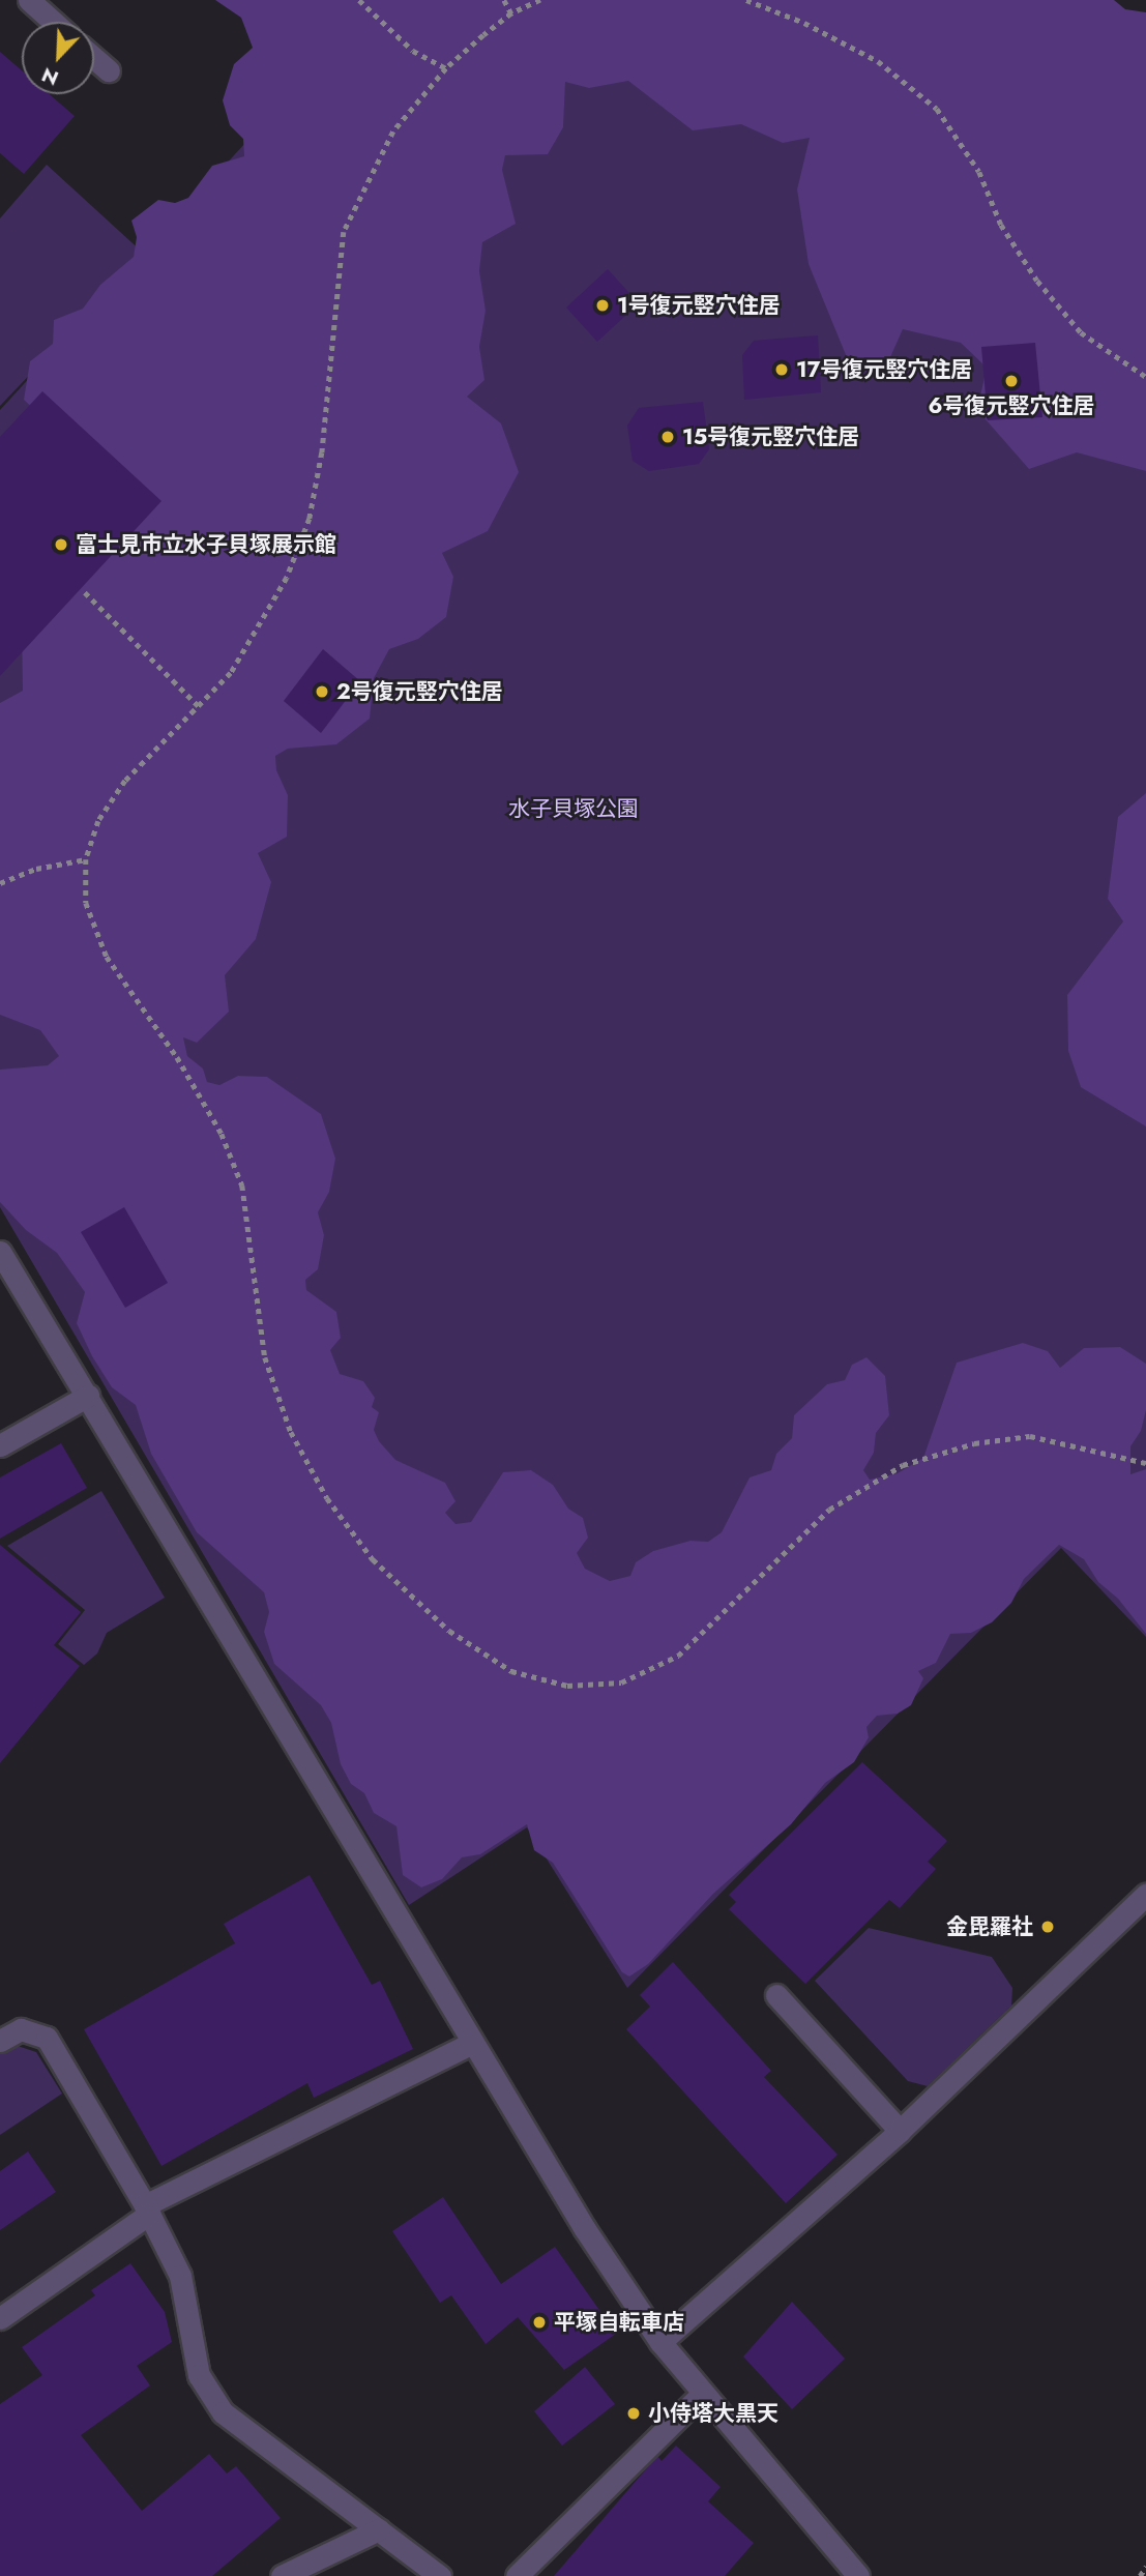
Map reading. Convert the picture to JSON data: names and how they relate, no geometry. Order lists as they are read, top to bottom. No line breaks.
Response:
{"parks":["水子貝塚公園"],"places":["1号復元竪穴住居","17号復元竪穴住居","6号復元竪穴住居","15号復元竪穴住居","富士見市立水子貝塚展示館","2号復元竪穴住居","金毘羅社","平塚自転車店","小侍塔大黒天"],"north":"bottom left"}
